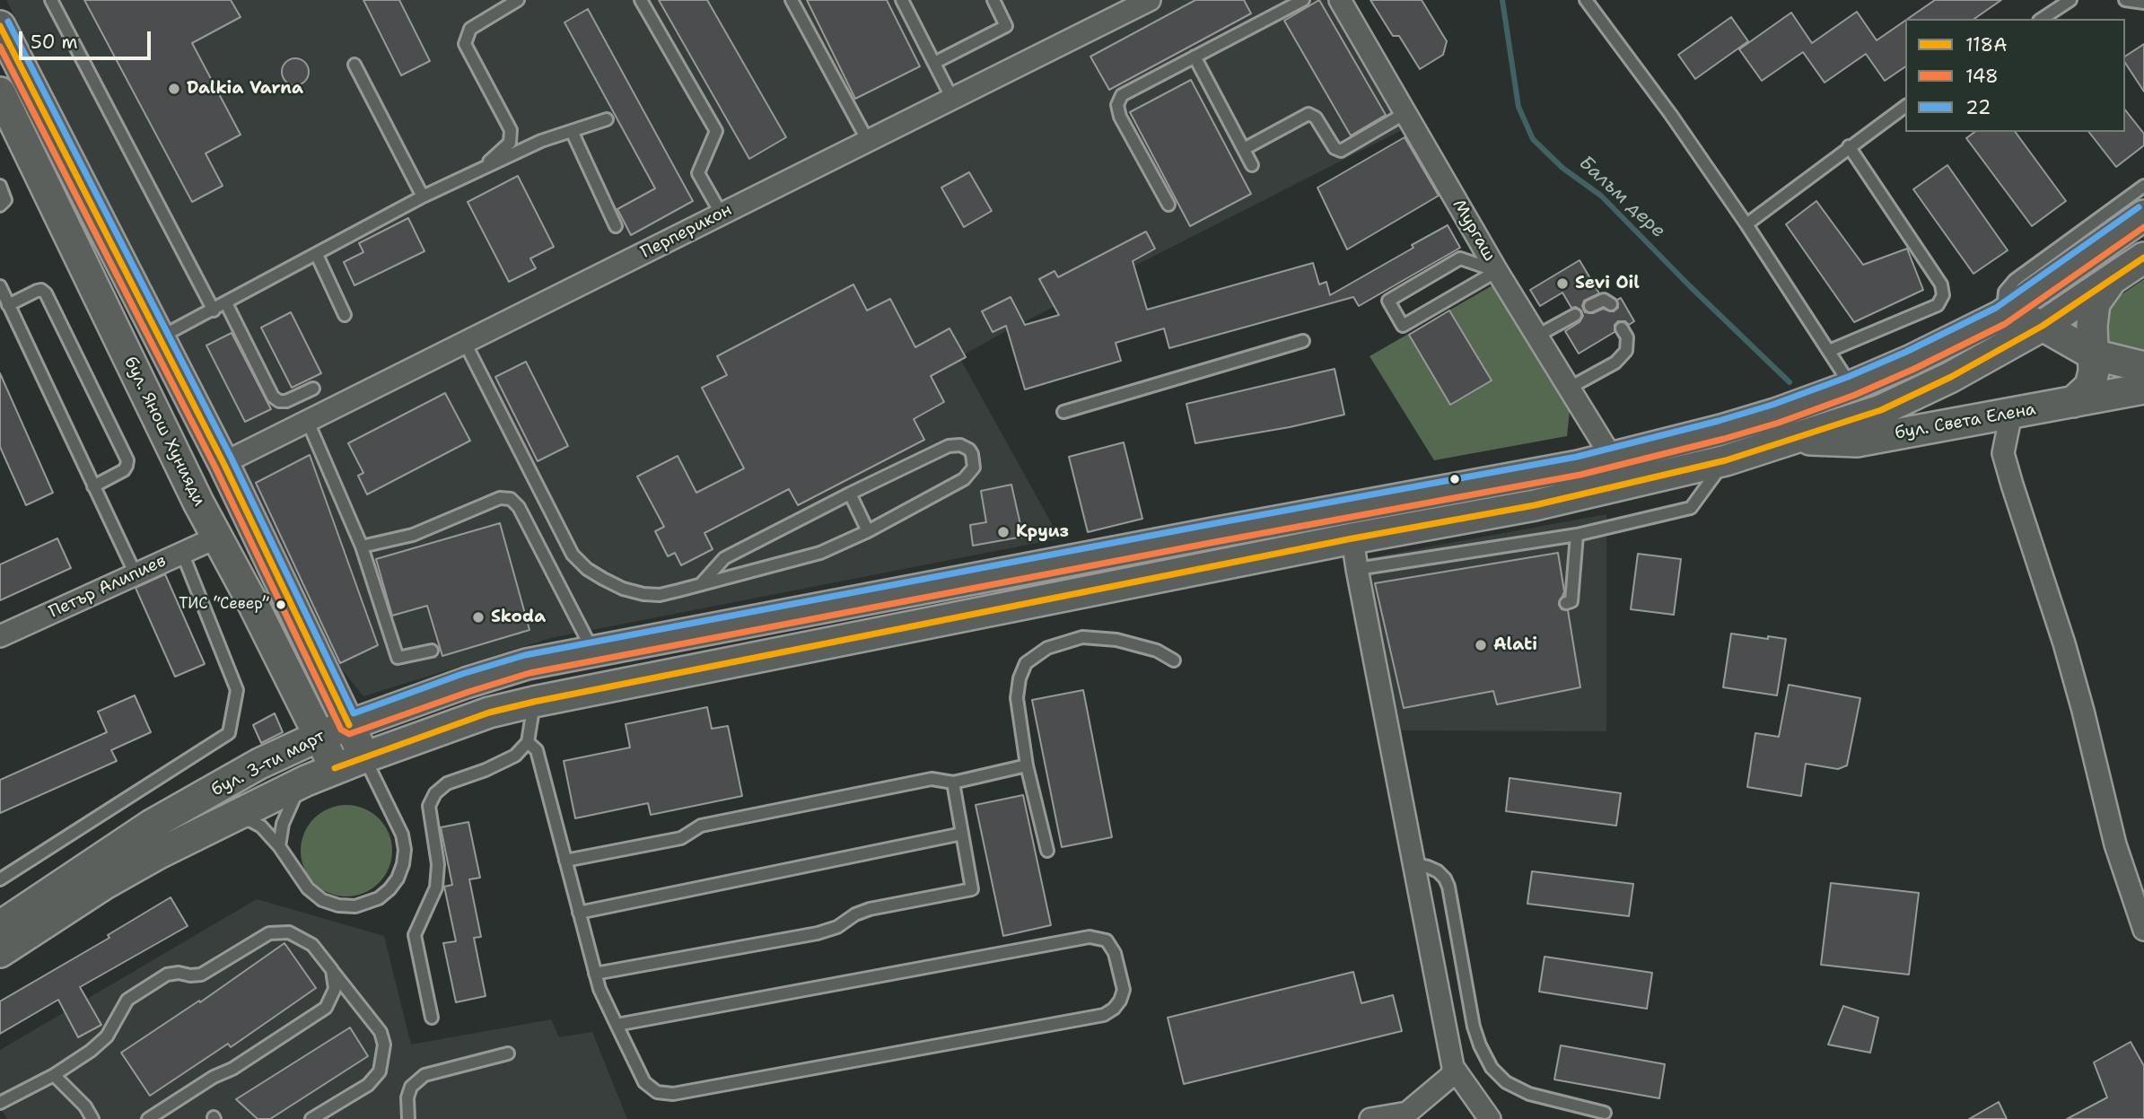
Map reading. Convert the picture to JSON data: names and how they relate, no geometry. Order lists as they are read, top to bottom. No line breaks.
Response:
{"streets":{"street":["Мургаш","Перперикон","бул. Света Елена","бул. Янош Хунияди","Петър Алипиев","бул. 3-ти март"]},"crossings":[["Мургаш","бул. 3-ти март"],["бул. Света Елена","бул. 3-ти март"],["бул. Янош Хунияди","Петър Алипиев"],["бул. Янош Хунияди","бул. 3-ти март"]],"water":["Балъм дере"],"places":["Dalkia Varna","Sevi Oil","Круиз","ТИС “Север”","Skoda","Alati"],"lines":["transit line 22","transit line 118А","transit line 148"],"legend":["118А","148","22"],"scale_bar":"50 m"}
